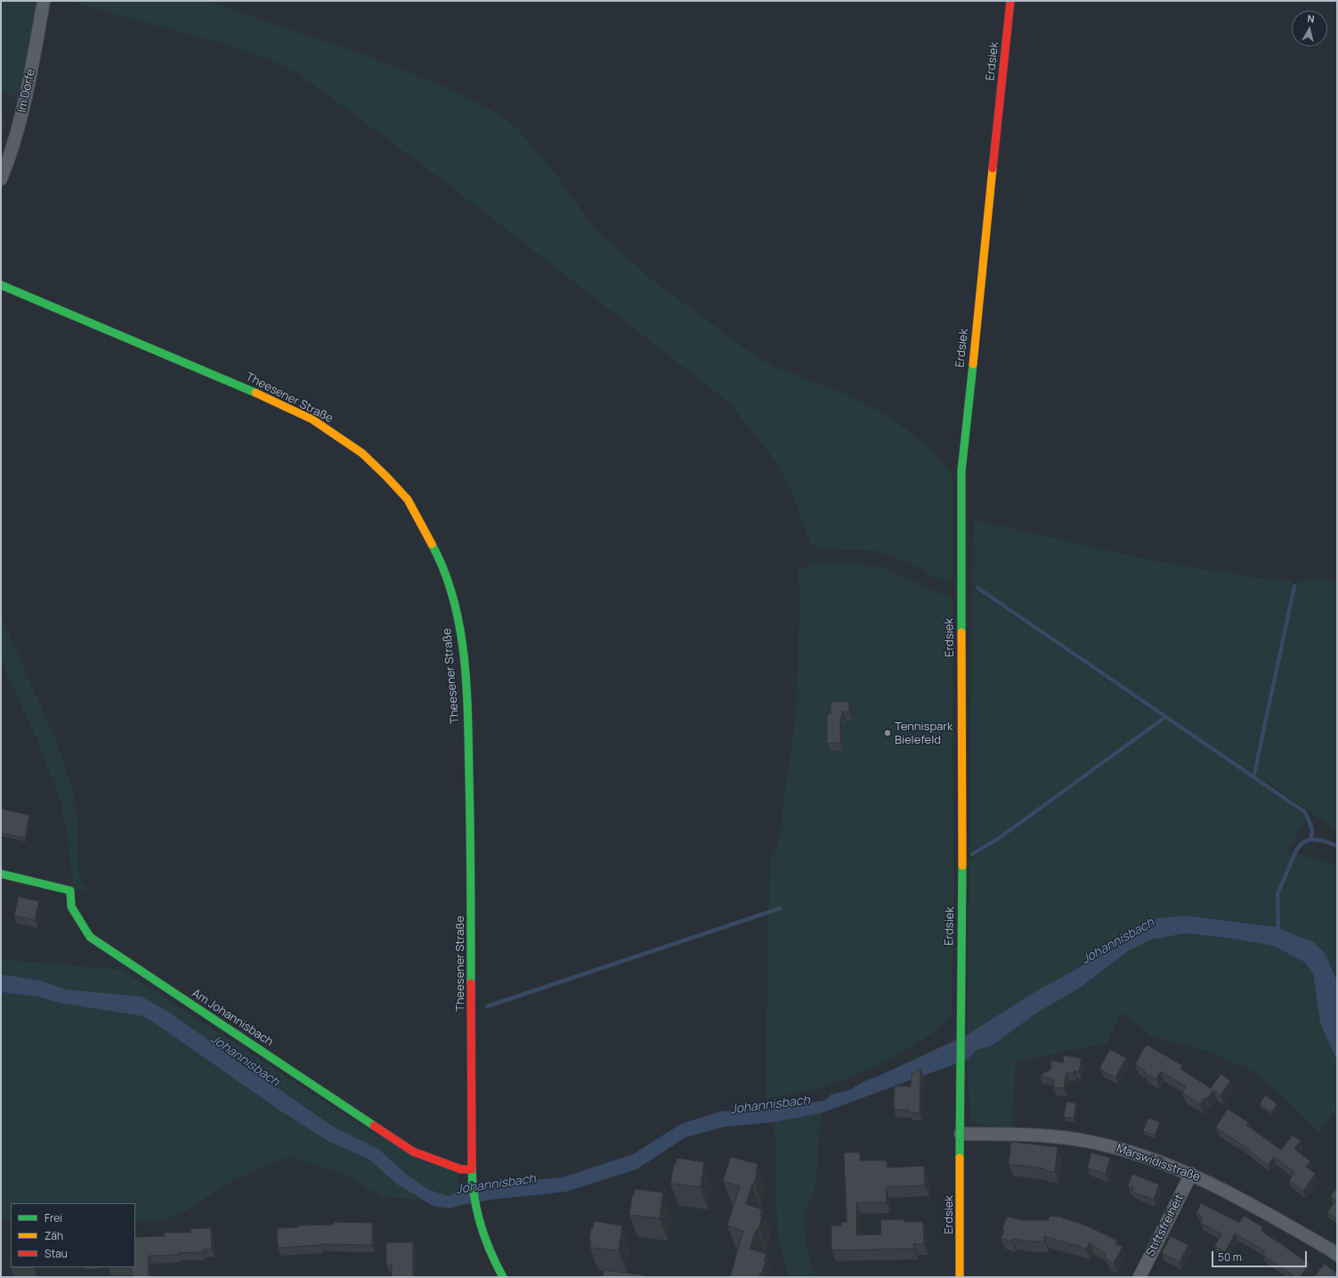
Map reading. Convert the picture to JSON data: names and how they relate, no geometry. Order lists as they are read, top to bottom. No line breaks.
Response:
{"streets":{"street":["Erdsiek","Im Dorfe","Theesener Straße","Am Johannisbach","Marswidisstraße","Stiftsfreiheit"]},"crossings":[["Erdsiek","Marswidisstraße"],["Theesener Straße","Am Johannisbach"],["Marswidisstraße","Stiftsfreiheit"]],"water":["Johannisbach"],"places":["Tennispark Bielefeld"],"legend":["Frei","Zäh","Stau"],"scale_bar":"50 m","north":"top"}
